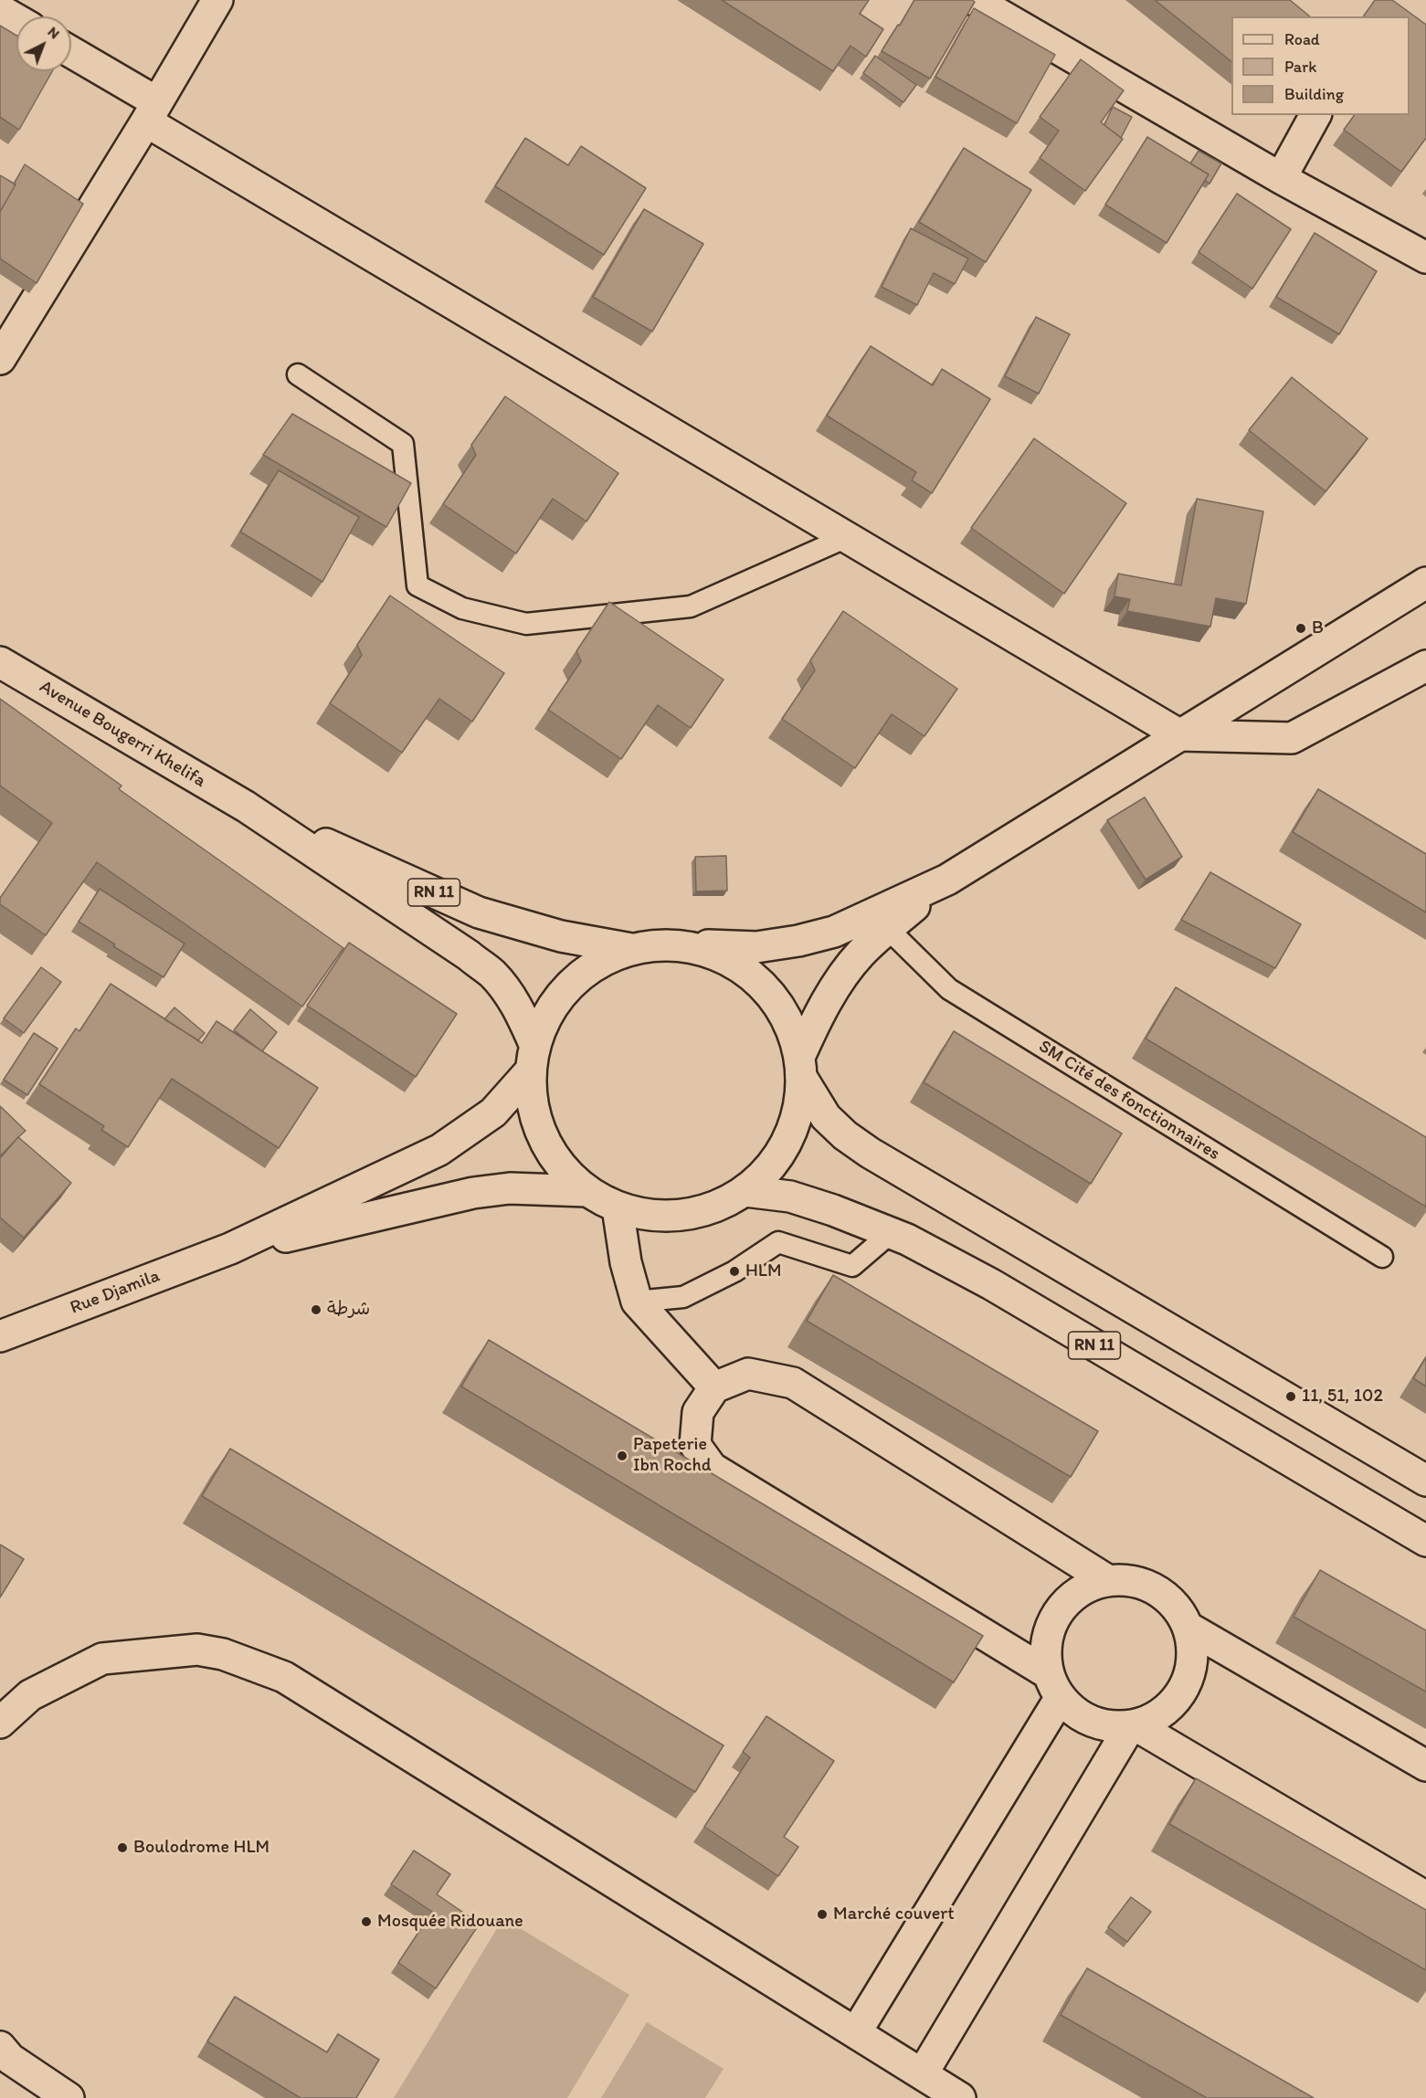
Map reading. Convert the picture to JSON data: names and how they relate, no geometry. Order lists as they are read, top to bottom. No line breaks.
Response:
{"streets":{"main road":["Avenue Bougerri Khelifa","RN 11","Rue Djamila"],"lane":["SM Cité des fonctionnaires"]},"places":["B","HLM","شرطة","11, 51, 102","Papeterie Ibn Rochd","Boulodrome HLM","Marché couvert","Mosquée Ridouane"],"legend":["Road","Park","Building"],"north":"top right"}
